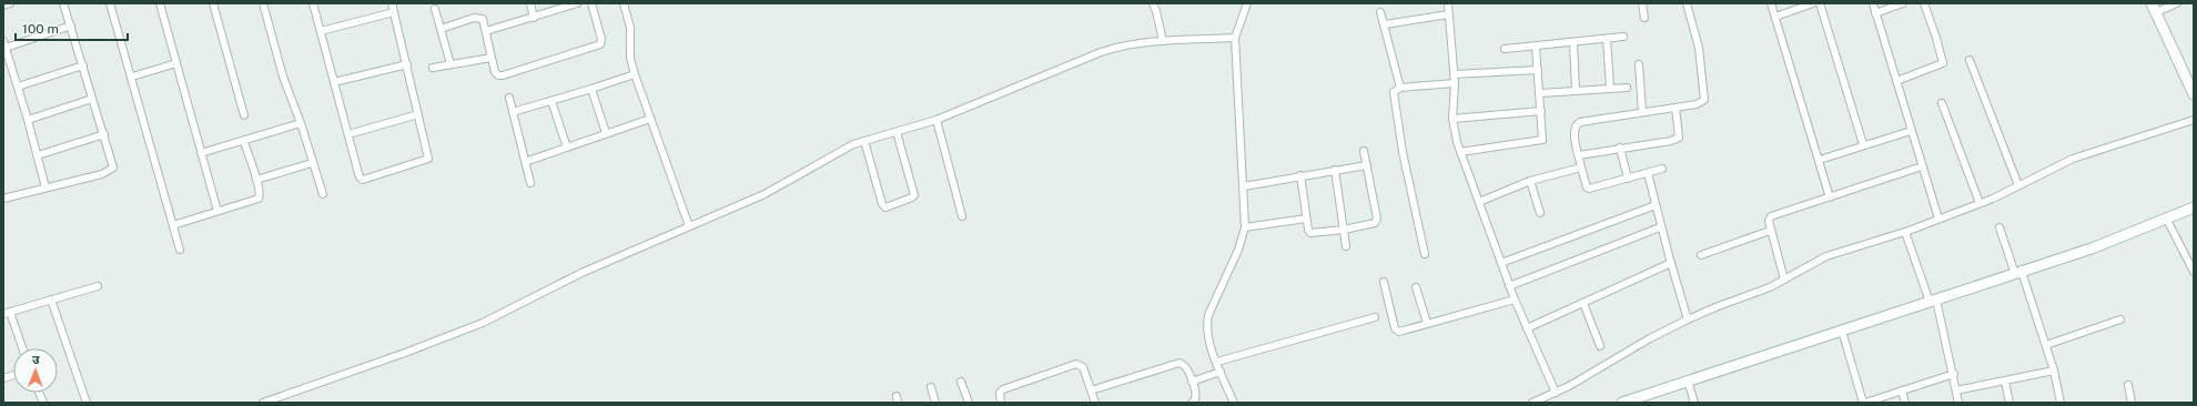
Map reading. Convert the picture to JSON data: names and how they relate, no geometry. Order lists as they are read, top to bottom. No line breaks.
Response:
{"scale_bar":"100 m","north":"top"}
